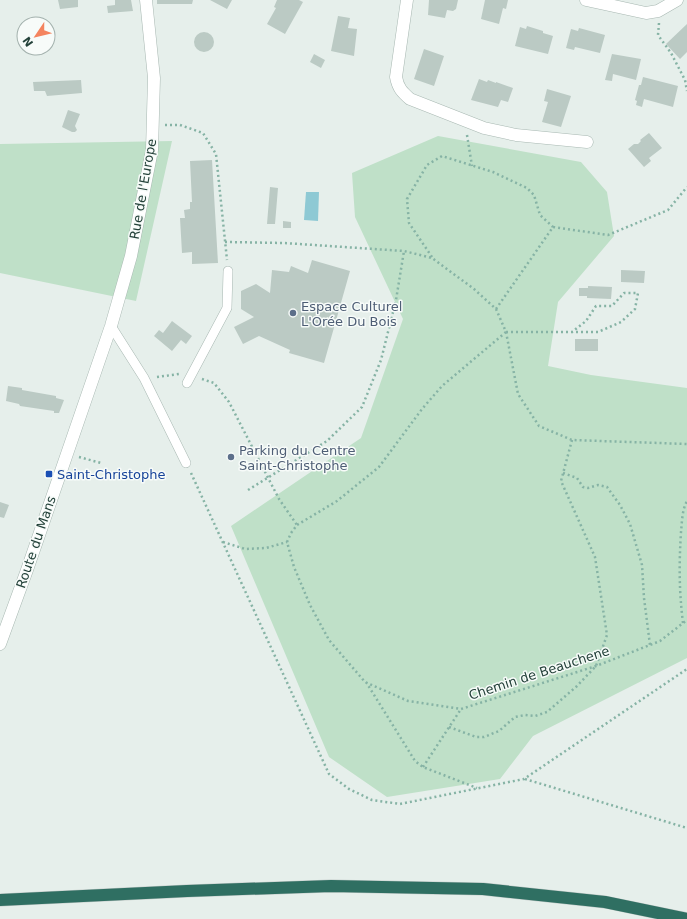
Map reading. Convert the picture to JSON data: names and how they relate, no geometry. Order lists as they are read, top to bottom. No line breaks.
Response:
{"streets":{"street":["Rue de l'Europe","Route du Mans"],"path":["Chemin de Beauchene"]},"crossings":[["Rue de l'Europe","Route du Mans"]],"places":{"other":["Espace Culturel L'Orée Du Bois","Parking du Centre Saint-Christophe"],"transit":["Saint-Christophe"]},"north":"bottom left"}
